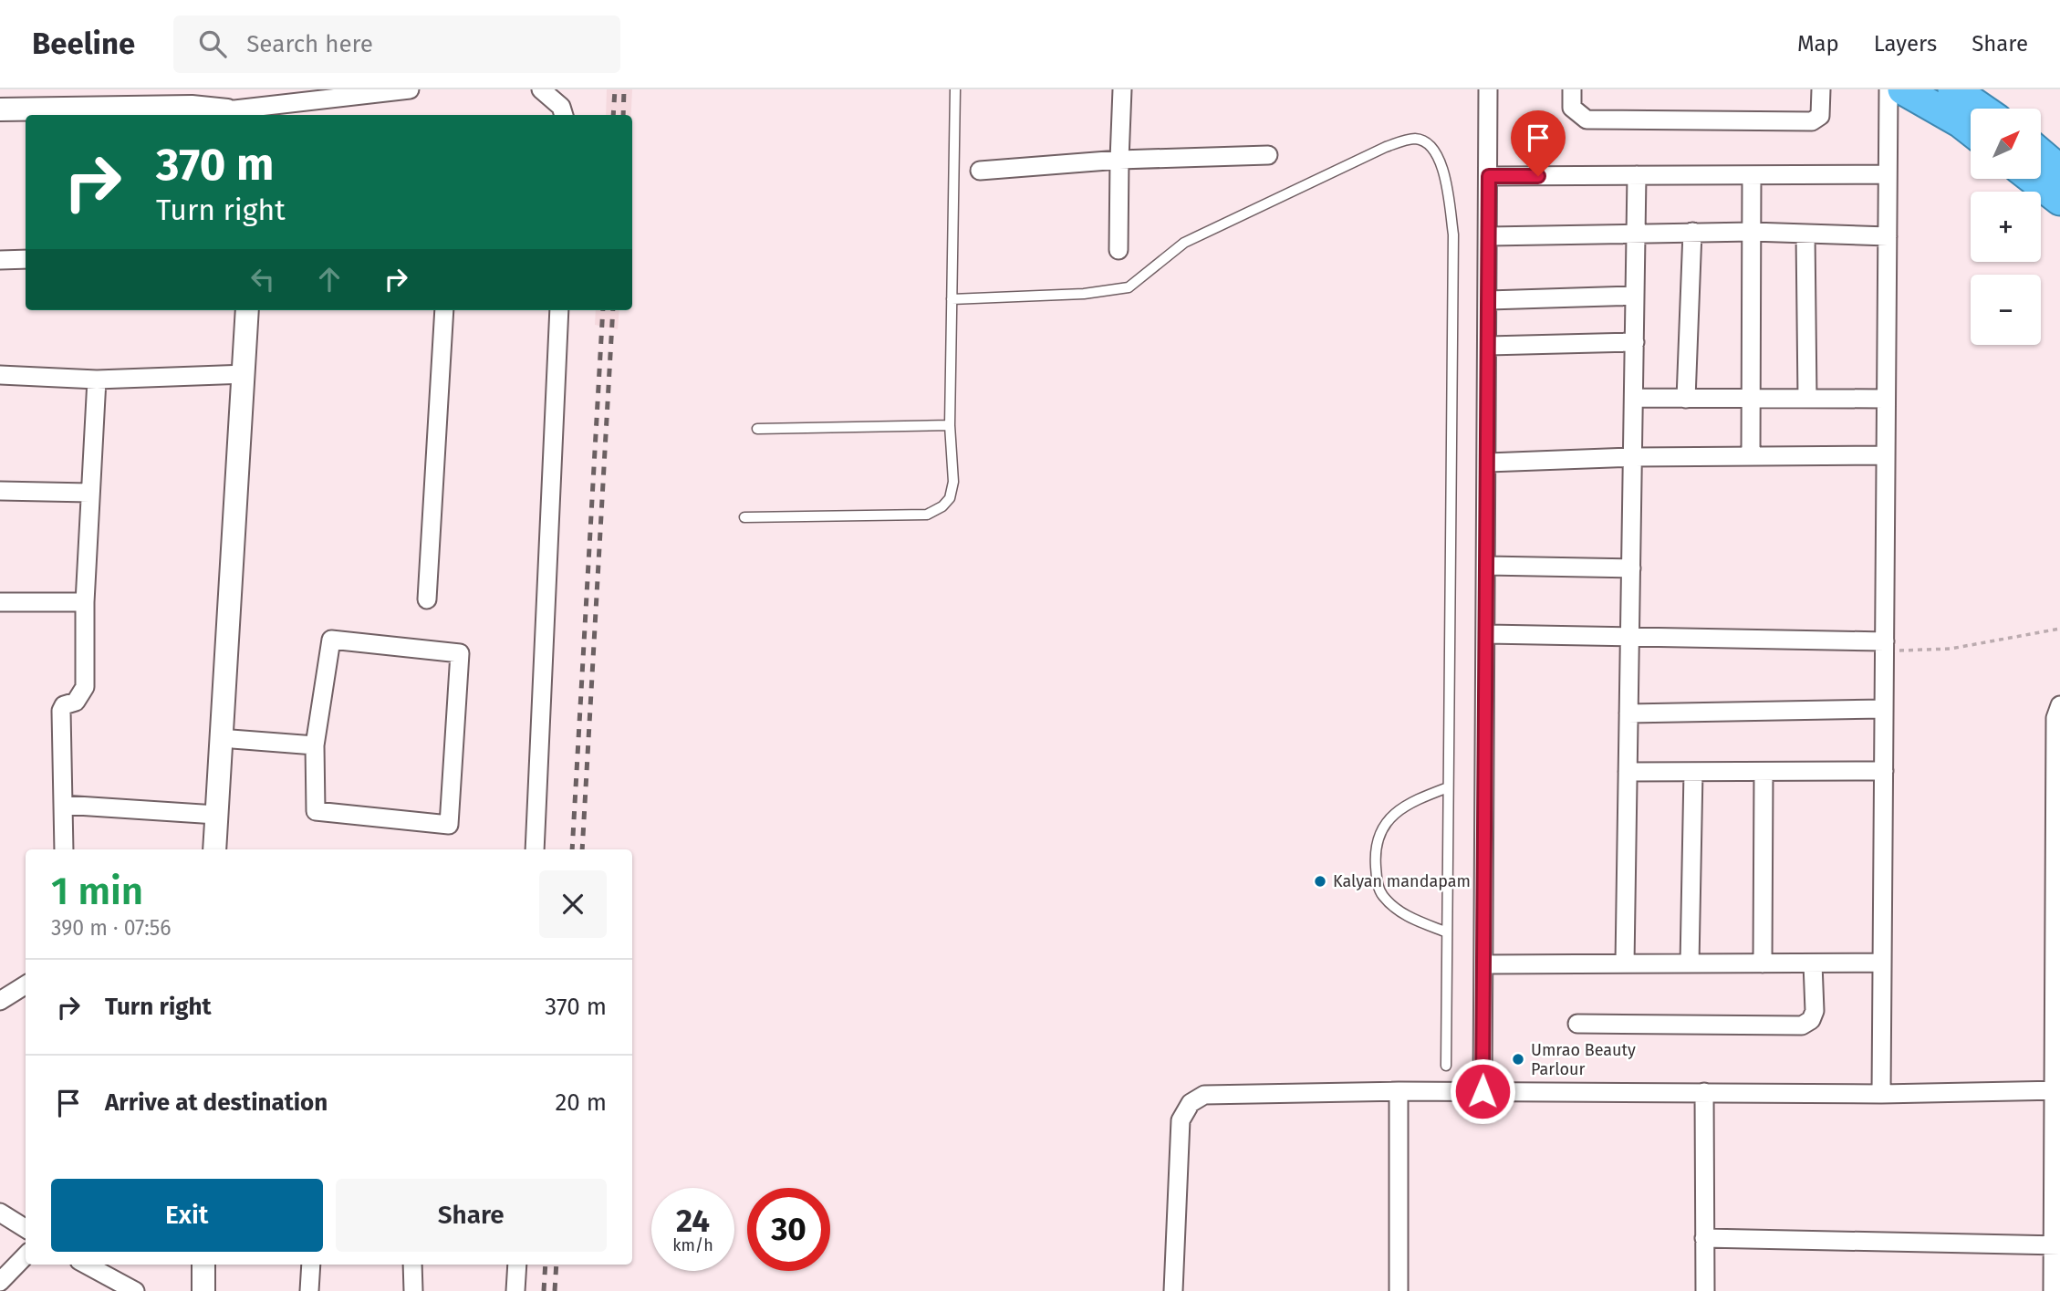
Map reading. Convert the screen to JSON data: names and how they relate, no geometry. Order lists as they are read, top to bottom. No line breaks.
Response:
{"places":["Kalyan mandapam","Umrao Beauty Parlour"],"north":"top right","page":{"header":"Beeline","search":"Search here","nav":["Map","Layers","Share"],"map_buttons":["+","−"],"turn":["370 m","Turn right"],"heading":["1 min","390 m · 07:56"],"list":[{"name":"Turn right","value":"370 m"},{"name":"Arrive at destination","value":"20 m"}],"buttons":["Exit","Share"],"speed":"24 km/h","limit":"30"}}
